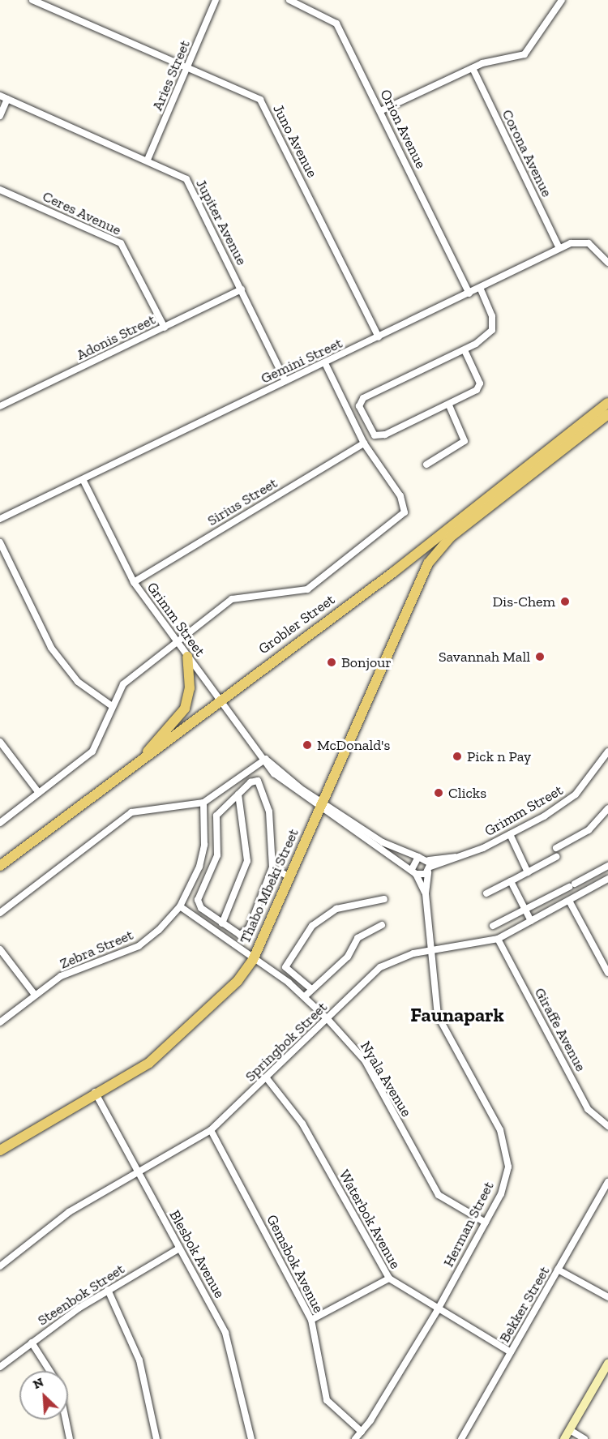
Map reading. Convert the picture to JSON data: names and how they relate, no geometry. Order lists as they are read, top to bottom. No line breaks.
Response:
{"streets":{"main road":["Grobler Street","Thabo Mbeki Street"],"street":["Aries Street","Orion Avenue","Juno Avenue","Corona Avenue","Ceres Avenue","Jupiter Avenue","Adonis Street","Gemini Street","Sirius Street","Grimm Street","Zebra Street","Giraffe Avenue","Springbok Street","Nyala Avenue","Waterbok Avenue","Herman Street","Blesbok Avenue","Gemsbok Avenue","Steenbok Street","Bekker Street"]},"crossings":[["Aries Street","Juno Avenue"],["Aries Street","Jupiter Avenue"],["Orion Avenue","Gemini Street"],["Juno Avenue","Gemini Street"],["Corona Avenue","Gemini Street"],["Ceres Avenue","Adonis Street"],["Jupiter Avenue","Adonis Street"],["Jupiter Avenue","Gemini Street"],["Gemini Street","Grimm Street"],["Sirius Street","Grimm Street"],["Sirius Street","Grobler Street"],["Grimm Street","Grobler Street"],["Grimm Street","Thabo Mbeki Street"],["Grimm Street","Herman Street"],["Thabo Mbeki Street","Nyala Avenue"],["Thabo Mbeki Street","Blesbok Avenue"],["Zebra Street","Nyala Avenue"],["Giraffe Avenue","Springbok Street"],["Springbok Street","Nyala Avenue"],["Springbok Street","Waterbok Avenue"],["Springbok Street","Herman Street"],["Springbok Street","Blesbok Avenue"],["Springbok Street","Gemsbok Avenue"],["Nyala Avenue","Herman Street"],["Waterbok Avenue","Herman Street"],["Waterbok Avenue","Bekker Street"],["Herman Street","Gemsbok Avenue"],["Blesbok Avenue","Steenbok Street"]],"districts":["Faunapark"],"places":["Dis-Chem","Savannah Mall","Bonjour","McDonald's","Pick n Pay","Clicks"],"north":"top left"}
